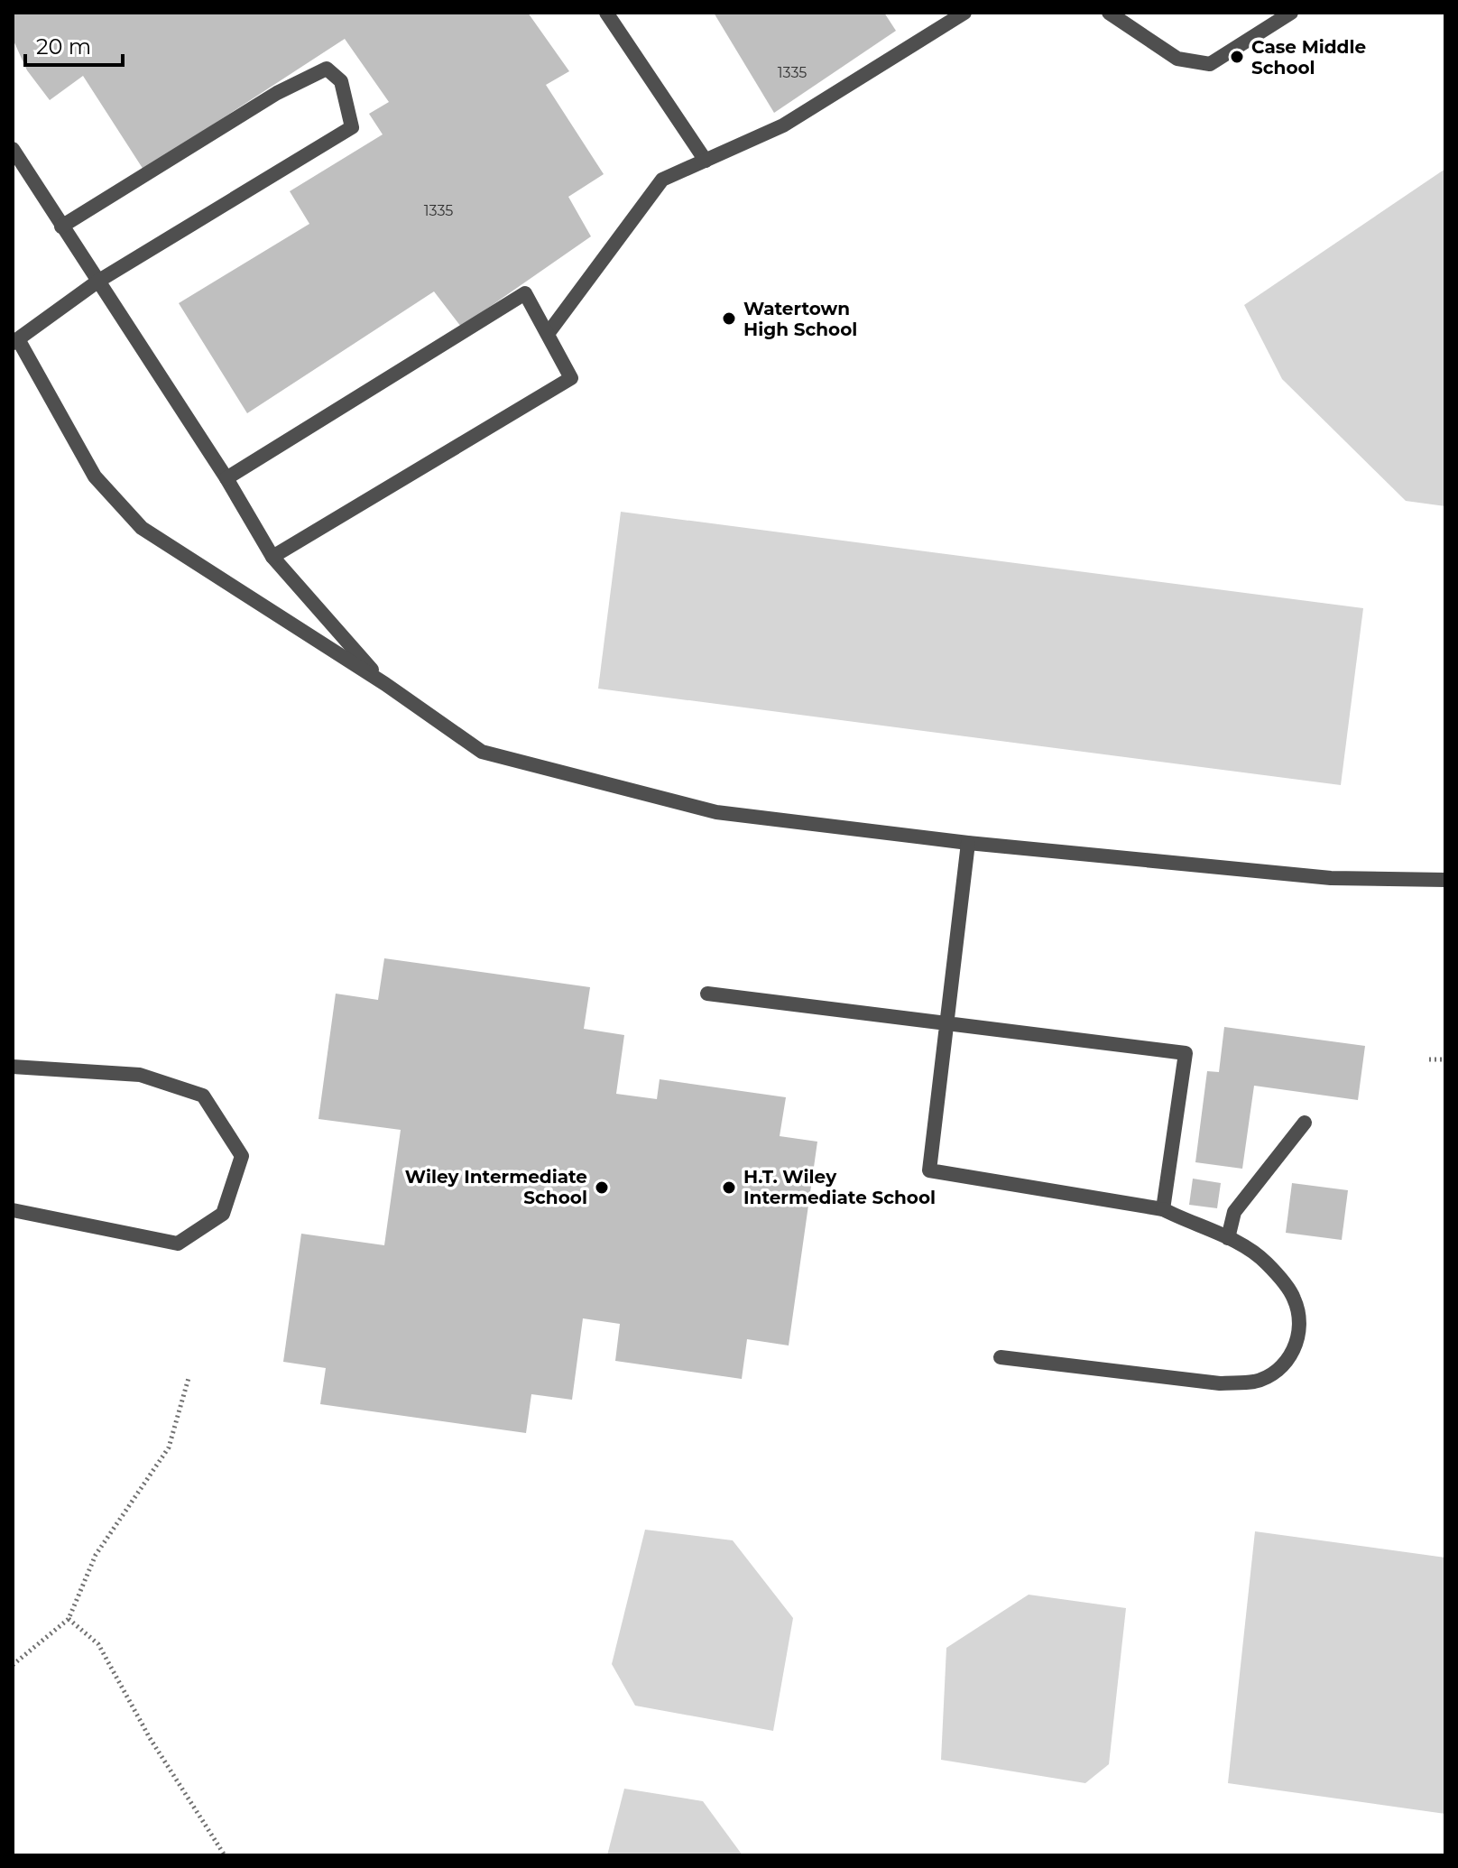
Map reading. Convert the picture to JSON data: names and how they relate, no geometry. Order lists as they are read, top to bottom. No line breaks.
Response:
{"places":["Case Middle School","Watertown High School","Wiley Intermediate School","H.T. Wiley Intermediate School"],"house_numbers":["1335","1335"],"scale_bar":"20 m"}
